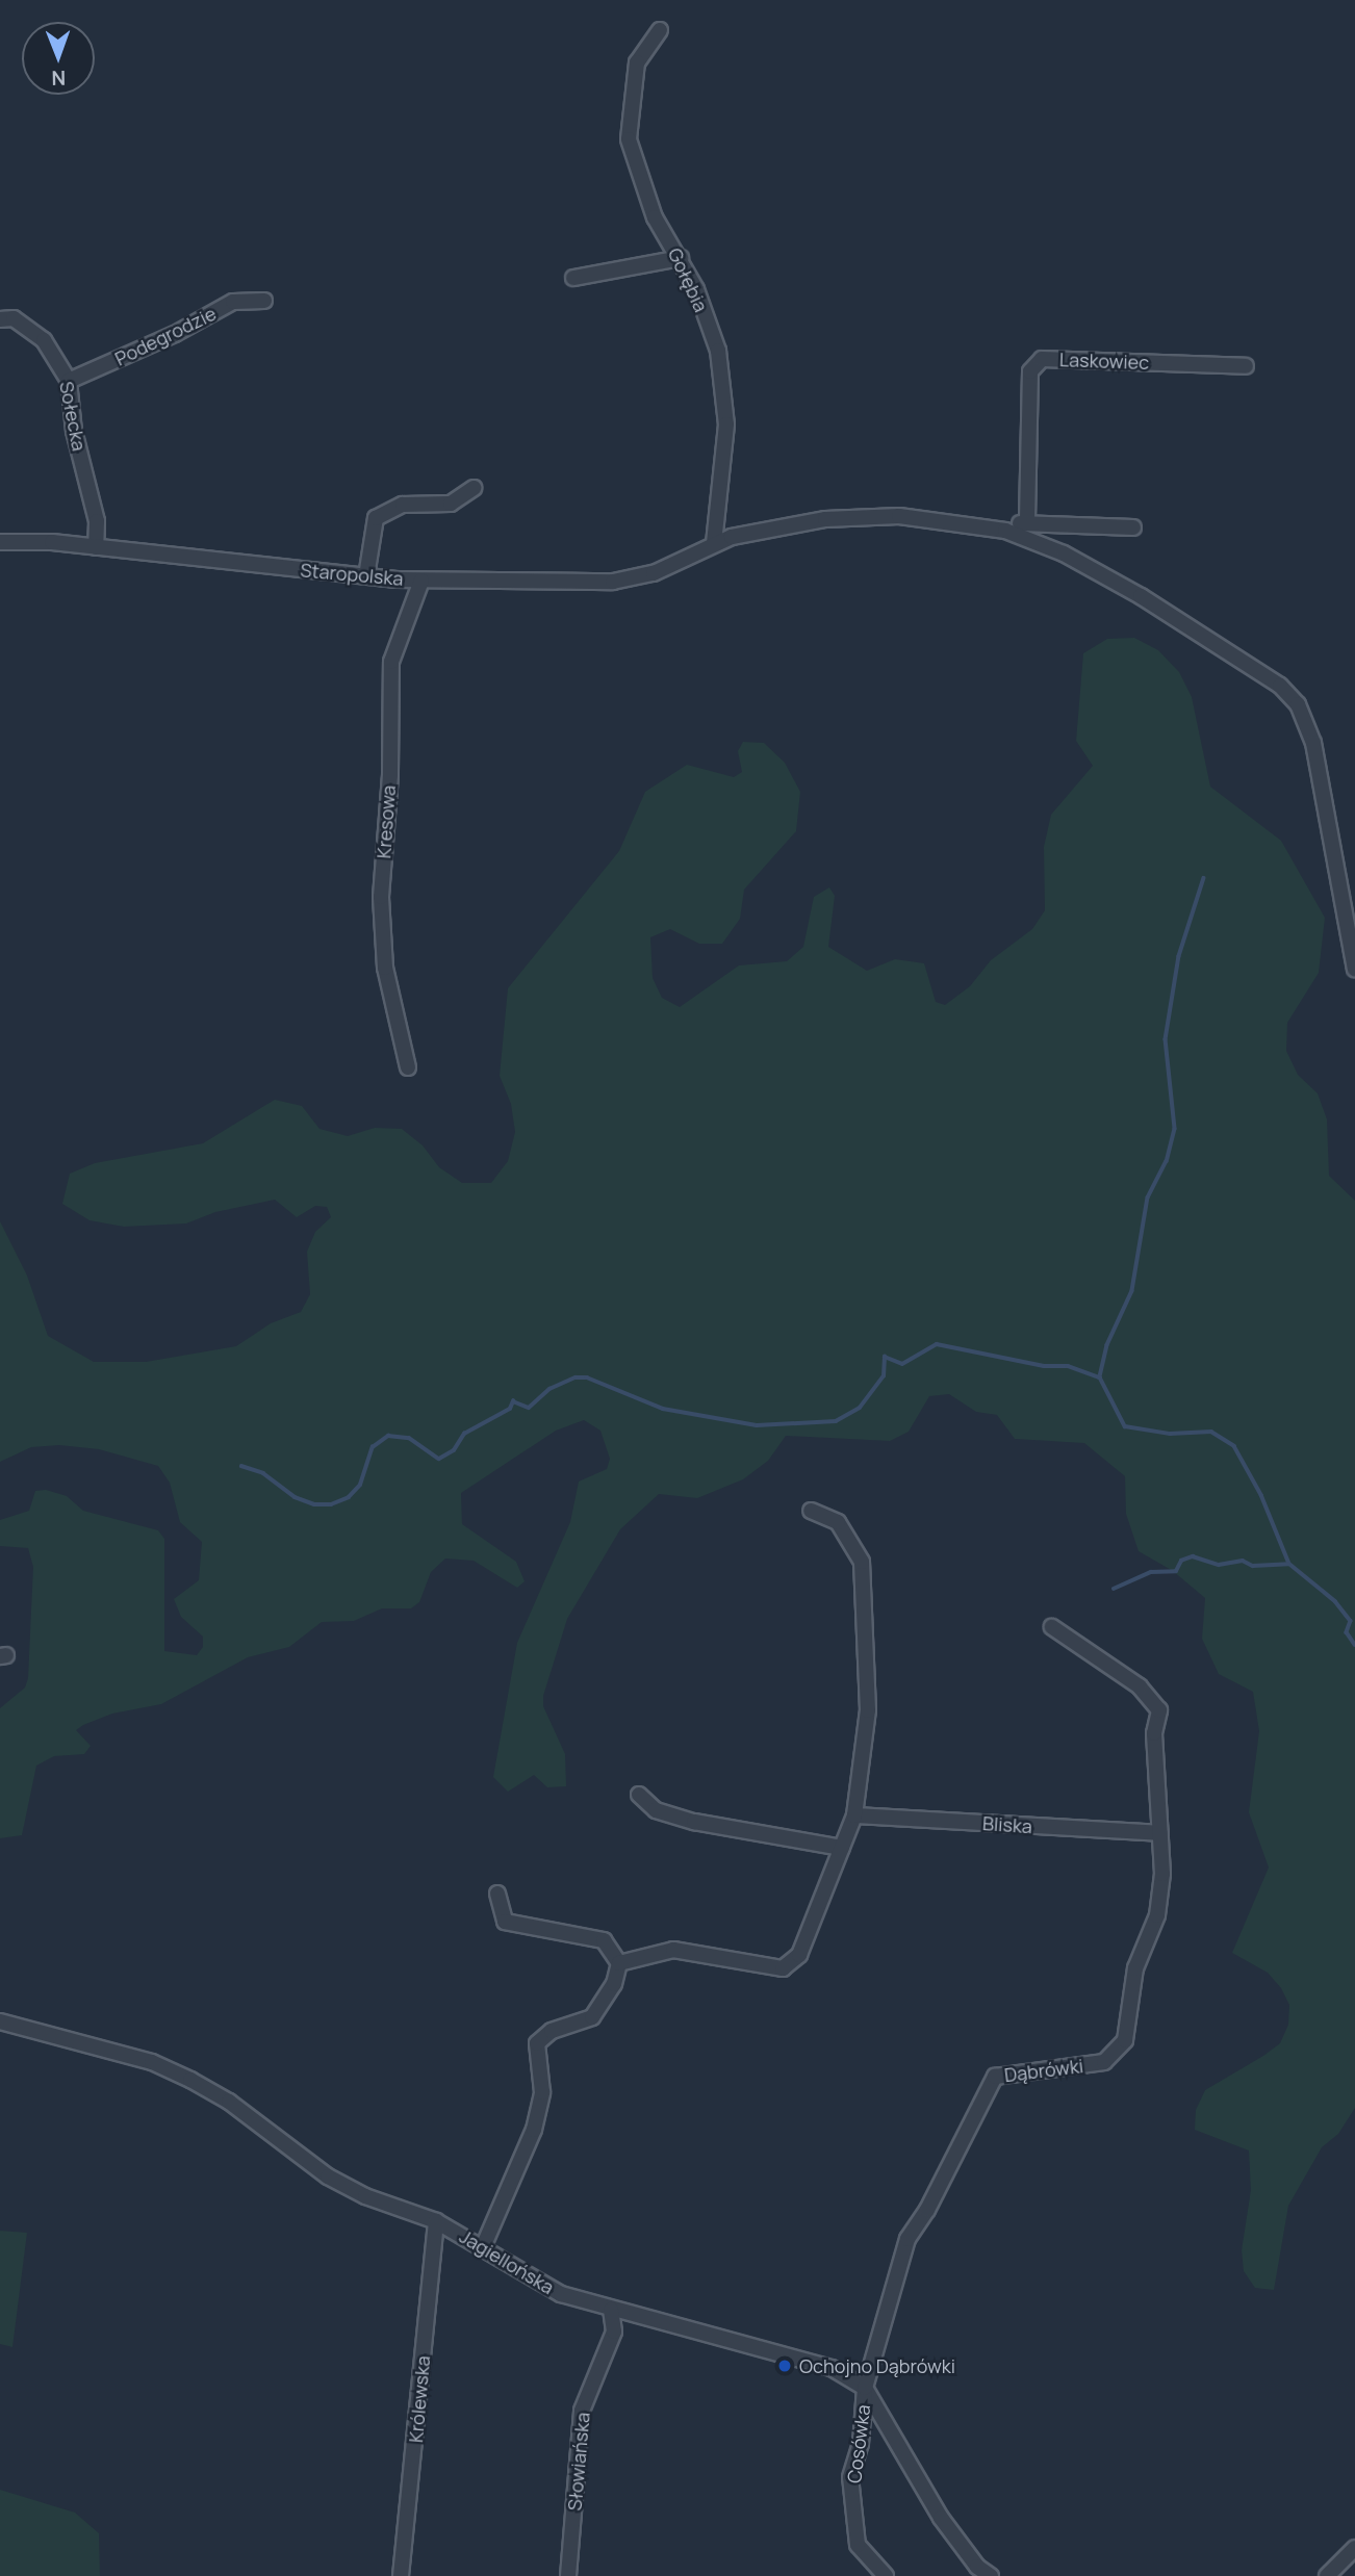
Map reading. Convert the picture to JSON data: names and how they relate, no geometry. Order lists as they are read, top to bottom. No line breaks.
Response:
{"streets":{"street":["Gołębia","Podegrodzie","Laskowiec","Sołecka","Staropolska","Kresowa","Bliska","Dąbrówki","Jagiellońska","Królewska","Cosówka","Słowiańska"]},"crossings":[["Gołębia","Staropolska"],["Podegrodzie","Sołecka"],["Sołecka","Staropolska"],["Staropolska","Kresowa"],["Bliska","Dąbrówki"],["Dąbrówki","Jagiellońska"],["Dąbrówki","Cosówka"],["Jagiellońska","Królewska"],["Jagiellońska","Cosówka"],["Jagiellońska","Słowiańska"]],"places":["Ochojno Dąbrówki"],"north":"bottom"}
